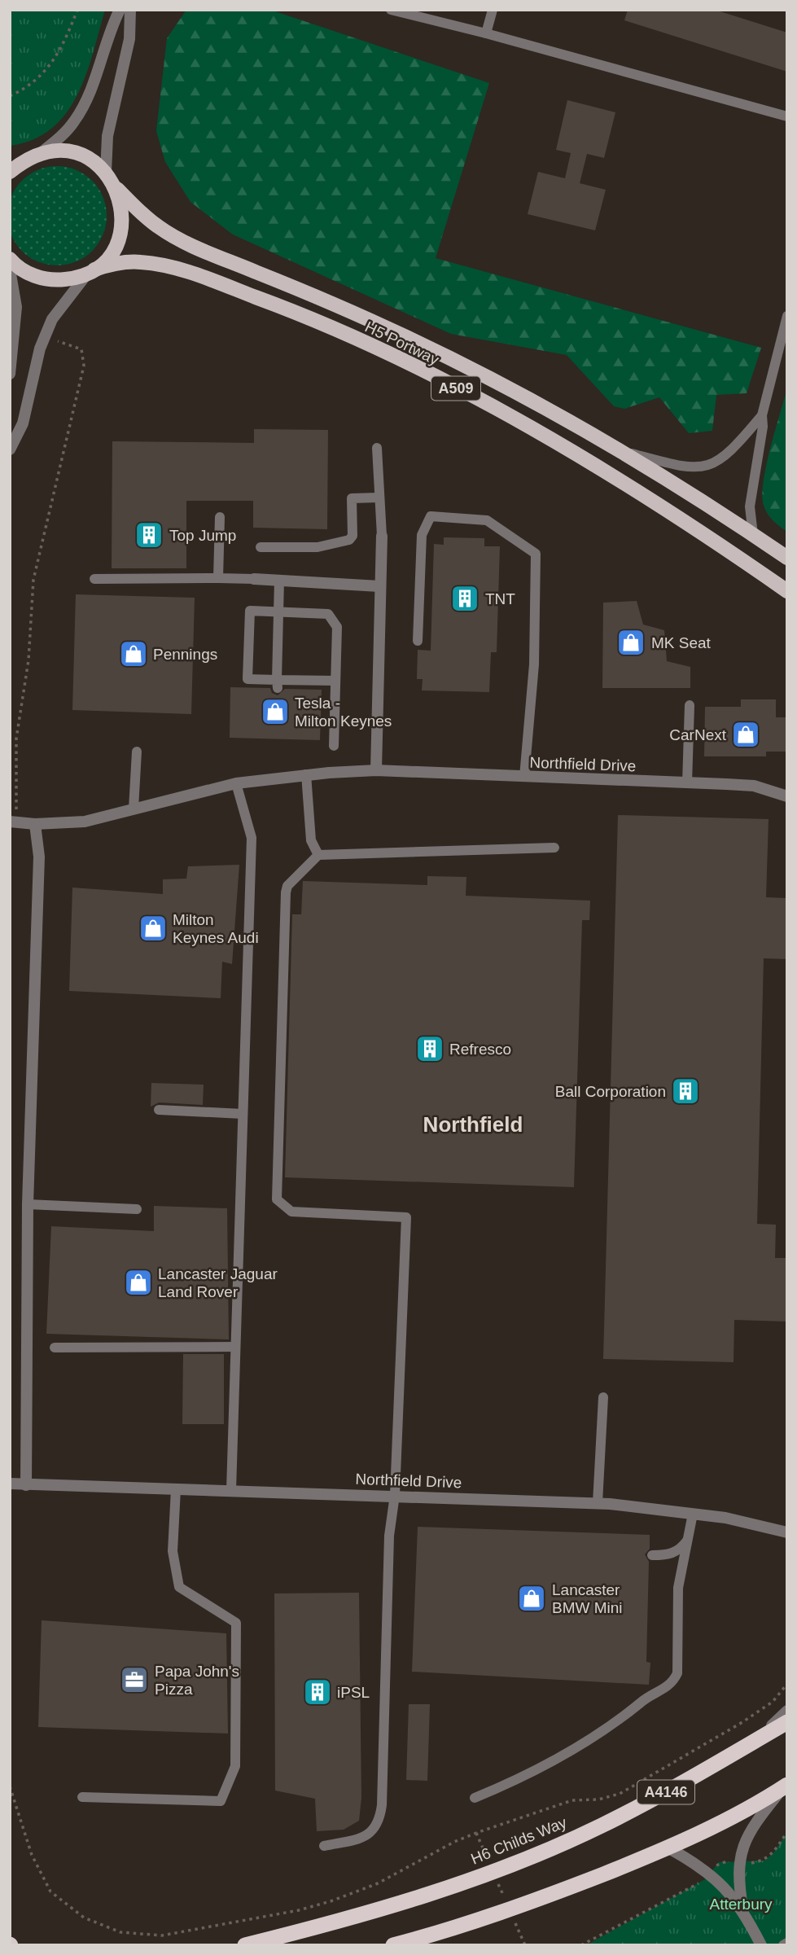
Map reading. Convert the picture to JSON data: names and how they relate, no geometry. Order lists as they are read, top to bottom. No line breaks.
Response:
{"streets":{"highway":["A4146","H6 Childs Way"],"main road":["H5 Portway","A509"],"street":["Northfield Drive"]},"crossings":[["H5 Portway","A509"]],"districts":["Northfield"],"parks":["Atterbury"],"places":{"building":["Top Jump","TNT","Refresco","Ball Corporation","iPSL"],"shop":["MK Seat","Pennings","Tesla - Milton Keynes","CarNext","Milton Keynes Audi","Lancaster Jaguar Land Rover","Lancaster BMW Mini"],"office":["Papa John's Pizza"]}}
